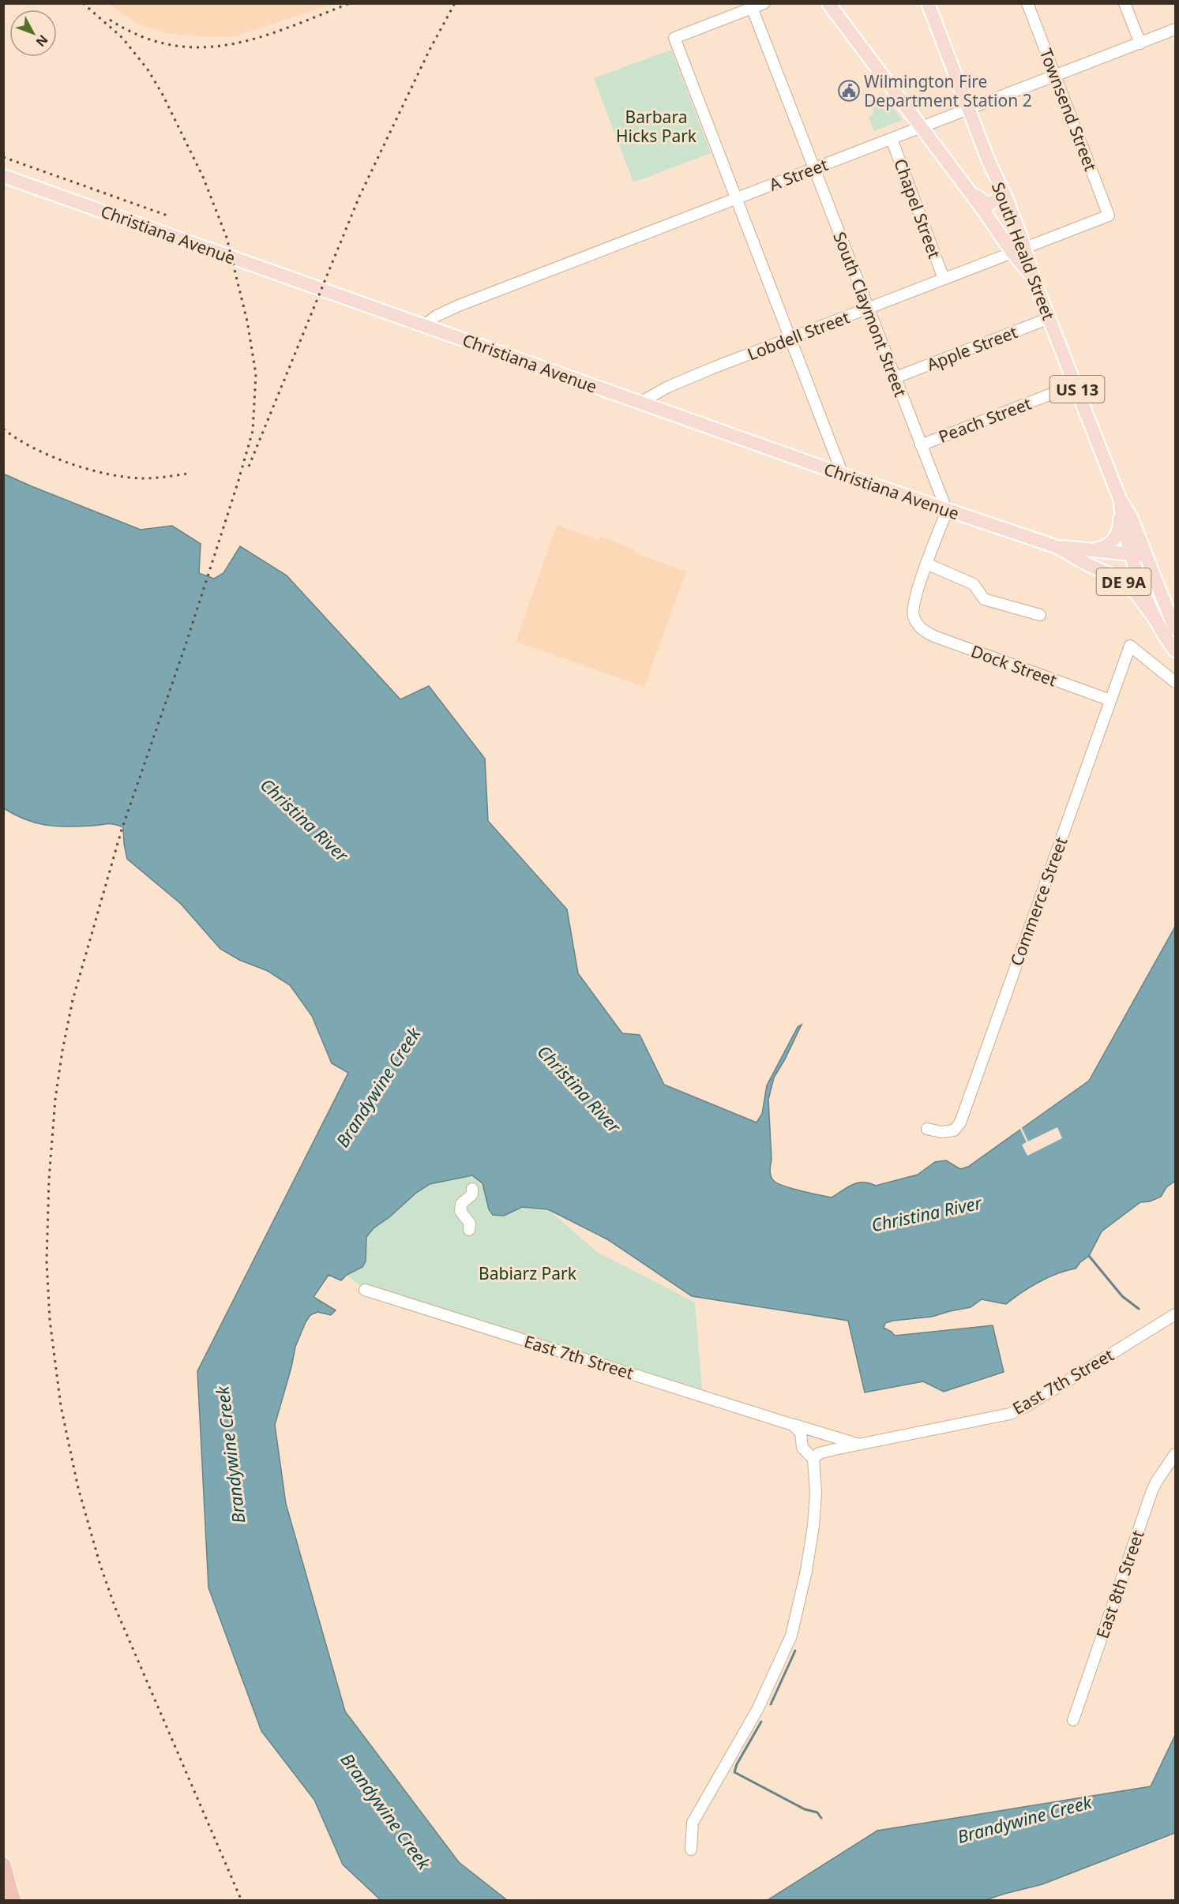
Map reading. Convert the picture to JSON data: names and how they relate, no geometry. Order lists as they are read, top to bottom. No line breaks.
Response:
{"streets":{"main road":["Christiana Avenue","South Heald Street","US 13","DE 9A"],"street":["Townsend Street","A Street","Chapel Street","South Claymont Street","Lobdell Street","Apple Street","Peach Street","Dock Street","Commerce Street","East 7th Street","East 8th Street"]},"crossings":[["Townsend Street","A Street"],["Townsend Street","South Heald Street"],["A Street","Chapel Street"],["A Street","Christiana Avenue"],["A Street","South Heald Street"],["A Street","South Claymont Street"],["A Street","US 13"],["Chapel Street","Lobdell Street"],["Christiana Avenue","South Heald Street"],["Christiana Avenue","South Claymont Street"],["Christiana Avenue","Lobdell Street"],["Christiana Avenue","DE 9A"],["South Heald Street","Apple Street"],["South Heald Street","US 13"],["South Heald Street","Peach Street"],["South Heald Street","DE 9A"],["South Claymont Street","Lobdell Street"],["South Claymont Street","Apple Street"],["South Claymont Street","Peach Street"],["Lobdell Street","US 13"],["Dock Street","Commerce Street"]],"water":["Christina River","Brandywine Creek"],"parks":["Barbara Hicks Park","Babiarz Park"],"places":{"public building":["Wilmington Fire Department Station 2"]},"north":"bottom right"}
